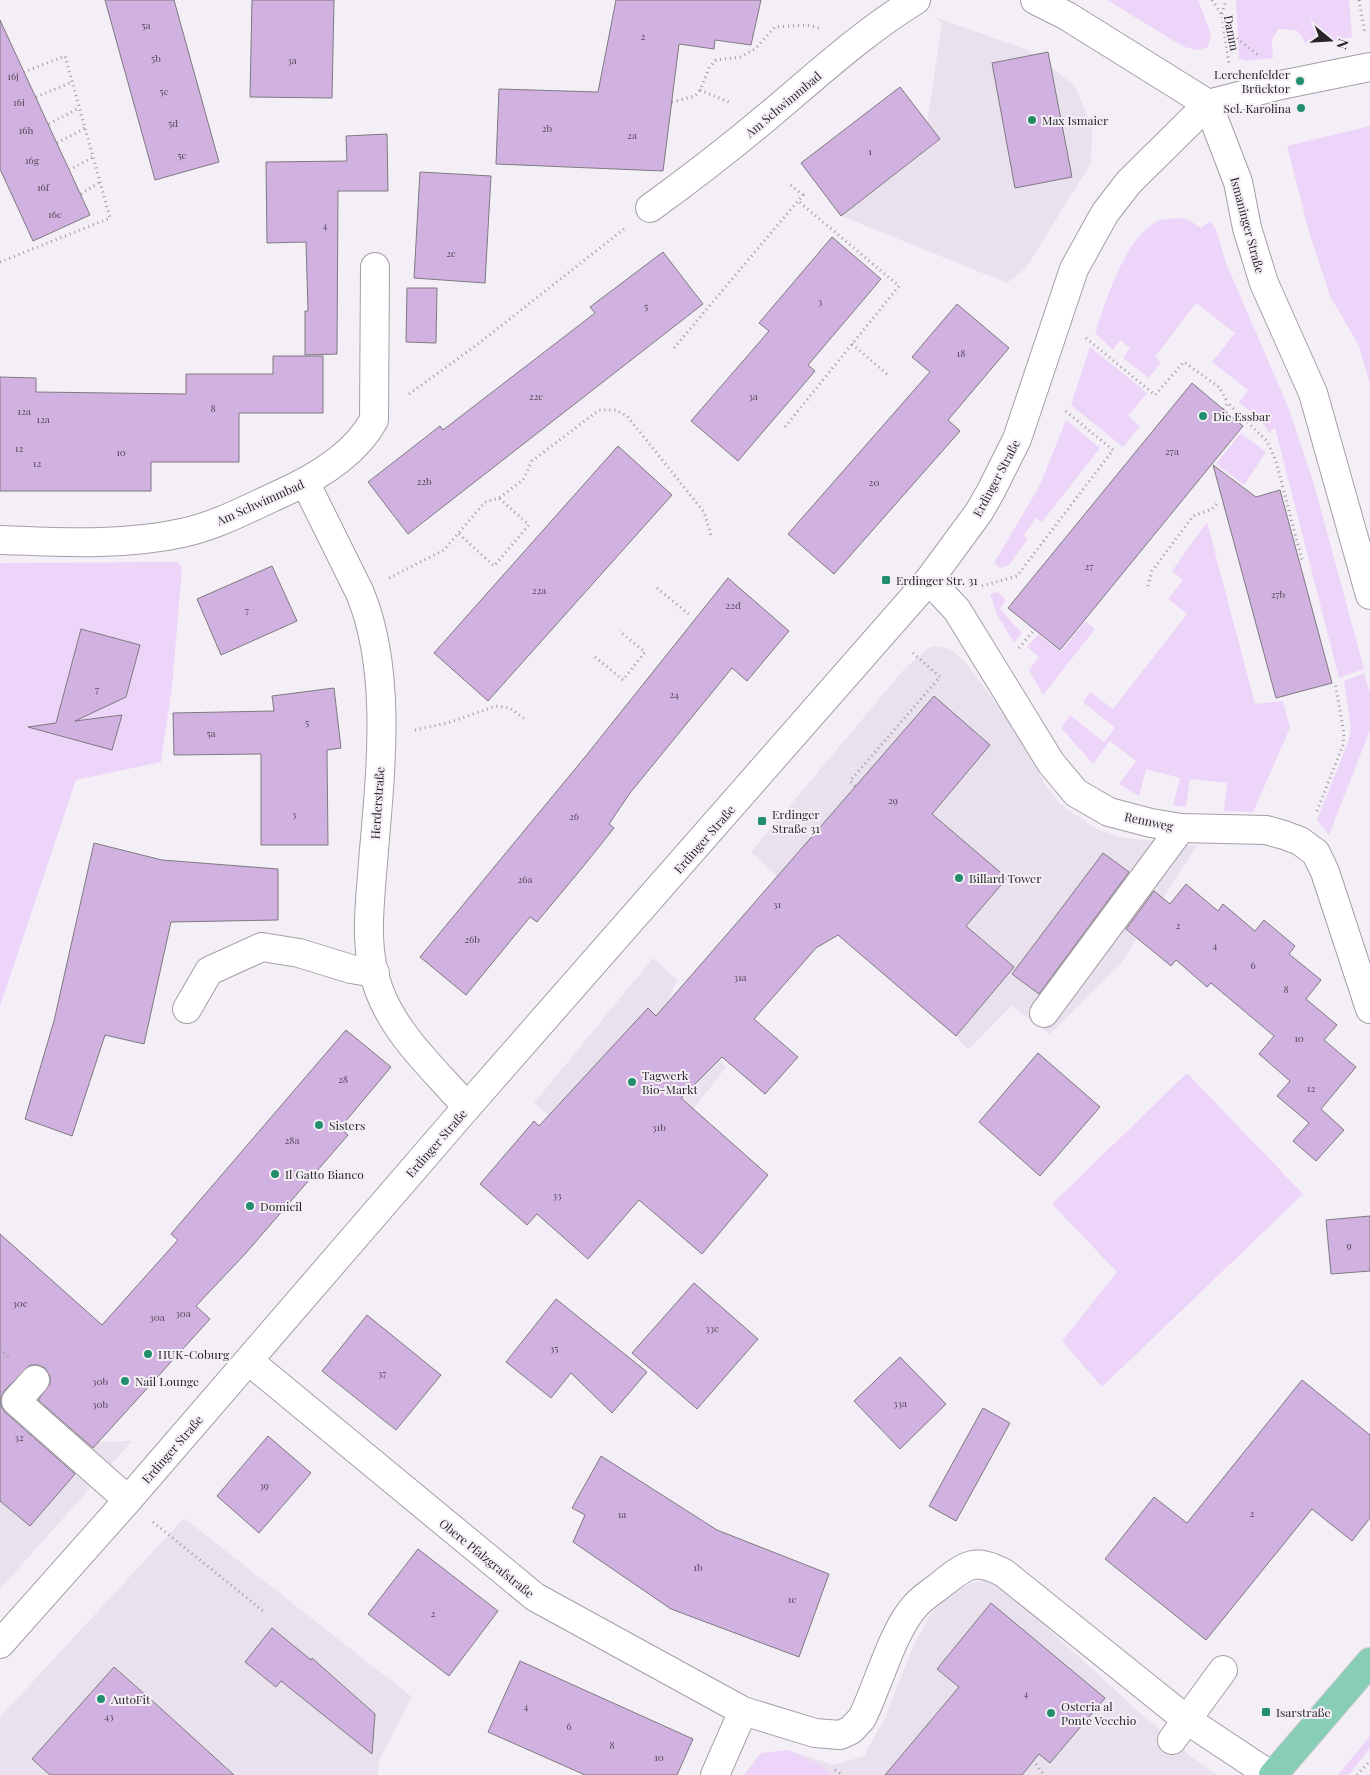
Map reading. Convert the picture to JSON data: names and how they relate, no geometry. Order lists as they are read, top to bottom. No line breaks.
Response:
{"streets":{"street":["Am Schwimmbad","Ismaninger Straße","Erdinger Straße","Herderstraße","Rennweg","Obere Pfalzgrafstraße"],"path":["Damm"]},"crossings":[["Am Schwimmbad","Herderstraße"],["Ismaninger Straße","Erdinger Straße"],["Erdinger Straße","Herderstraße"],["Erdinger Straße","Rennweg"],["Erdinger Straße","Obere Pfalzgrafstraße"]],"places":{"other":["Lerchenfelder Brücktor","Sel. Karolina","Max Ismaier","Die Essbar","Billard Tower","Tagwerk Bio-Markt","Sisters","Il Gatto Bianco","Domicil","HUK-Coburg","Nail Lounge","AutoFit","Osteria al Ponte Vecchio"],"transit":["Erdinger Str. 31","Erdinger Straße 31","Isarstraße"]},"house_numbers":["5a","2","5b","3a","16j","5c","16i","5d","2b","16h","2a","1","5e","16g","16f","16e","4","2c","3","5","18","22c","3a","8","12a","12a","12","27a","10","12","22b","20","27","22a","27b","22d","7","7","24","5","5a","29","3","26","26a","31","2","26b","4","6","31a","8","10","28","12","31b","28a","33","9","30c","30a","30a","33c","35","37","30b","33a","30b","32","39","2","1a","1b","1c","2","4","4","43","6","8","10"],"north":"right"}
